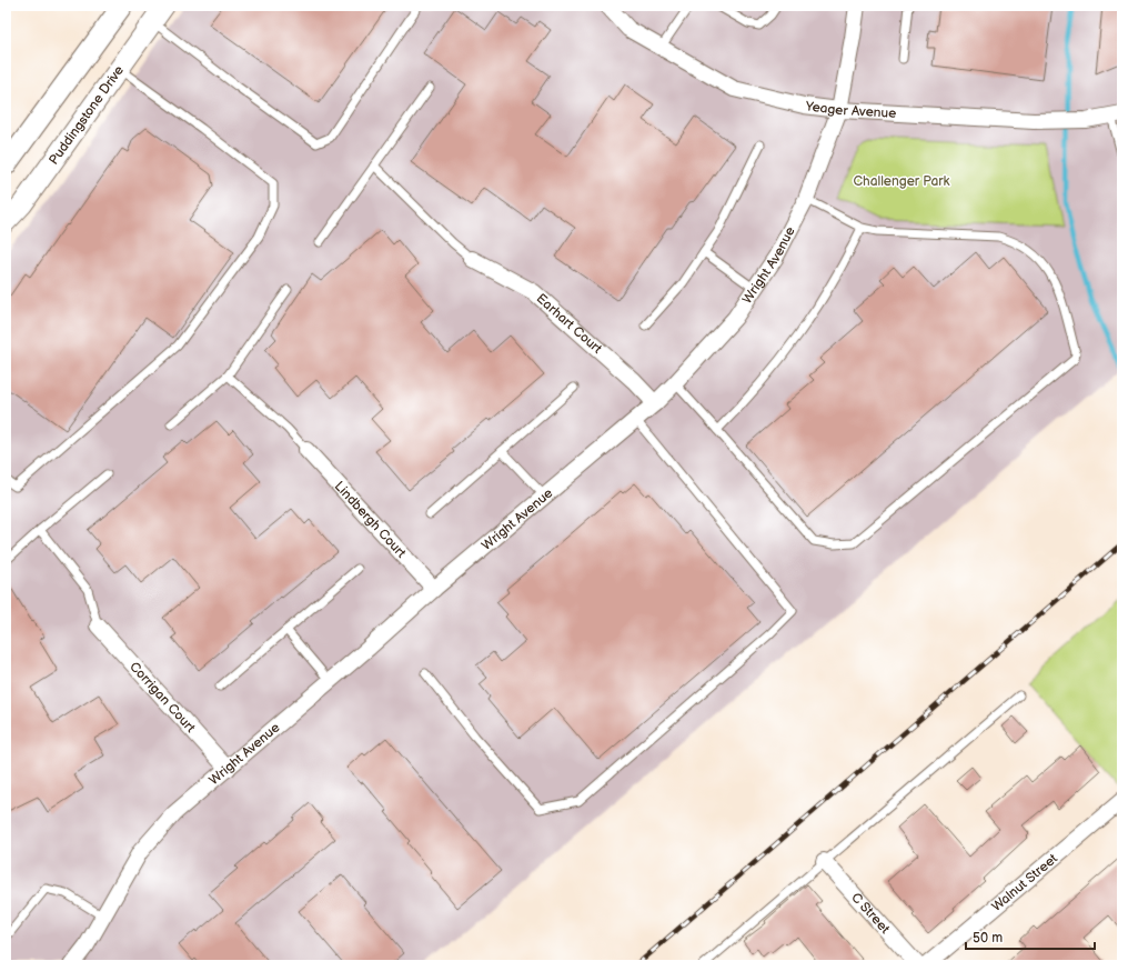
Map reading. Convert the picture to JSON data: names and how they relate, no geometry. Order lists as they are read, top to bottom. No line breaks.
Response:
{"streets":{"street":["Yeager Avenue","Puddingstone Drive","Wright Avenue","Earhart Court","Lindbergh Court","Corrigan Court","Walnut Street","C Street"]},"crossings":[["Yeager Avenue","Wright Avenue"],["Wright Avenue","Earhart Court"],["Wright Avenue","Lindbergh Court"],["Wright Avenue","Corrigan Court"]],"parks":["Challenger Park"],"scale_bar":"50 m"}
